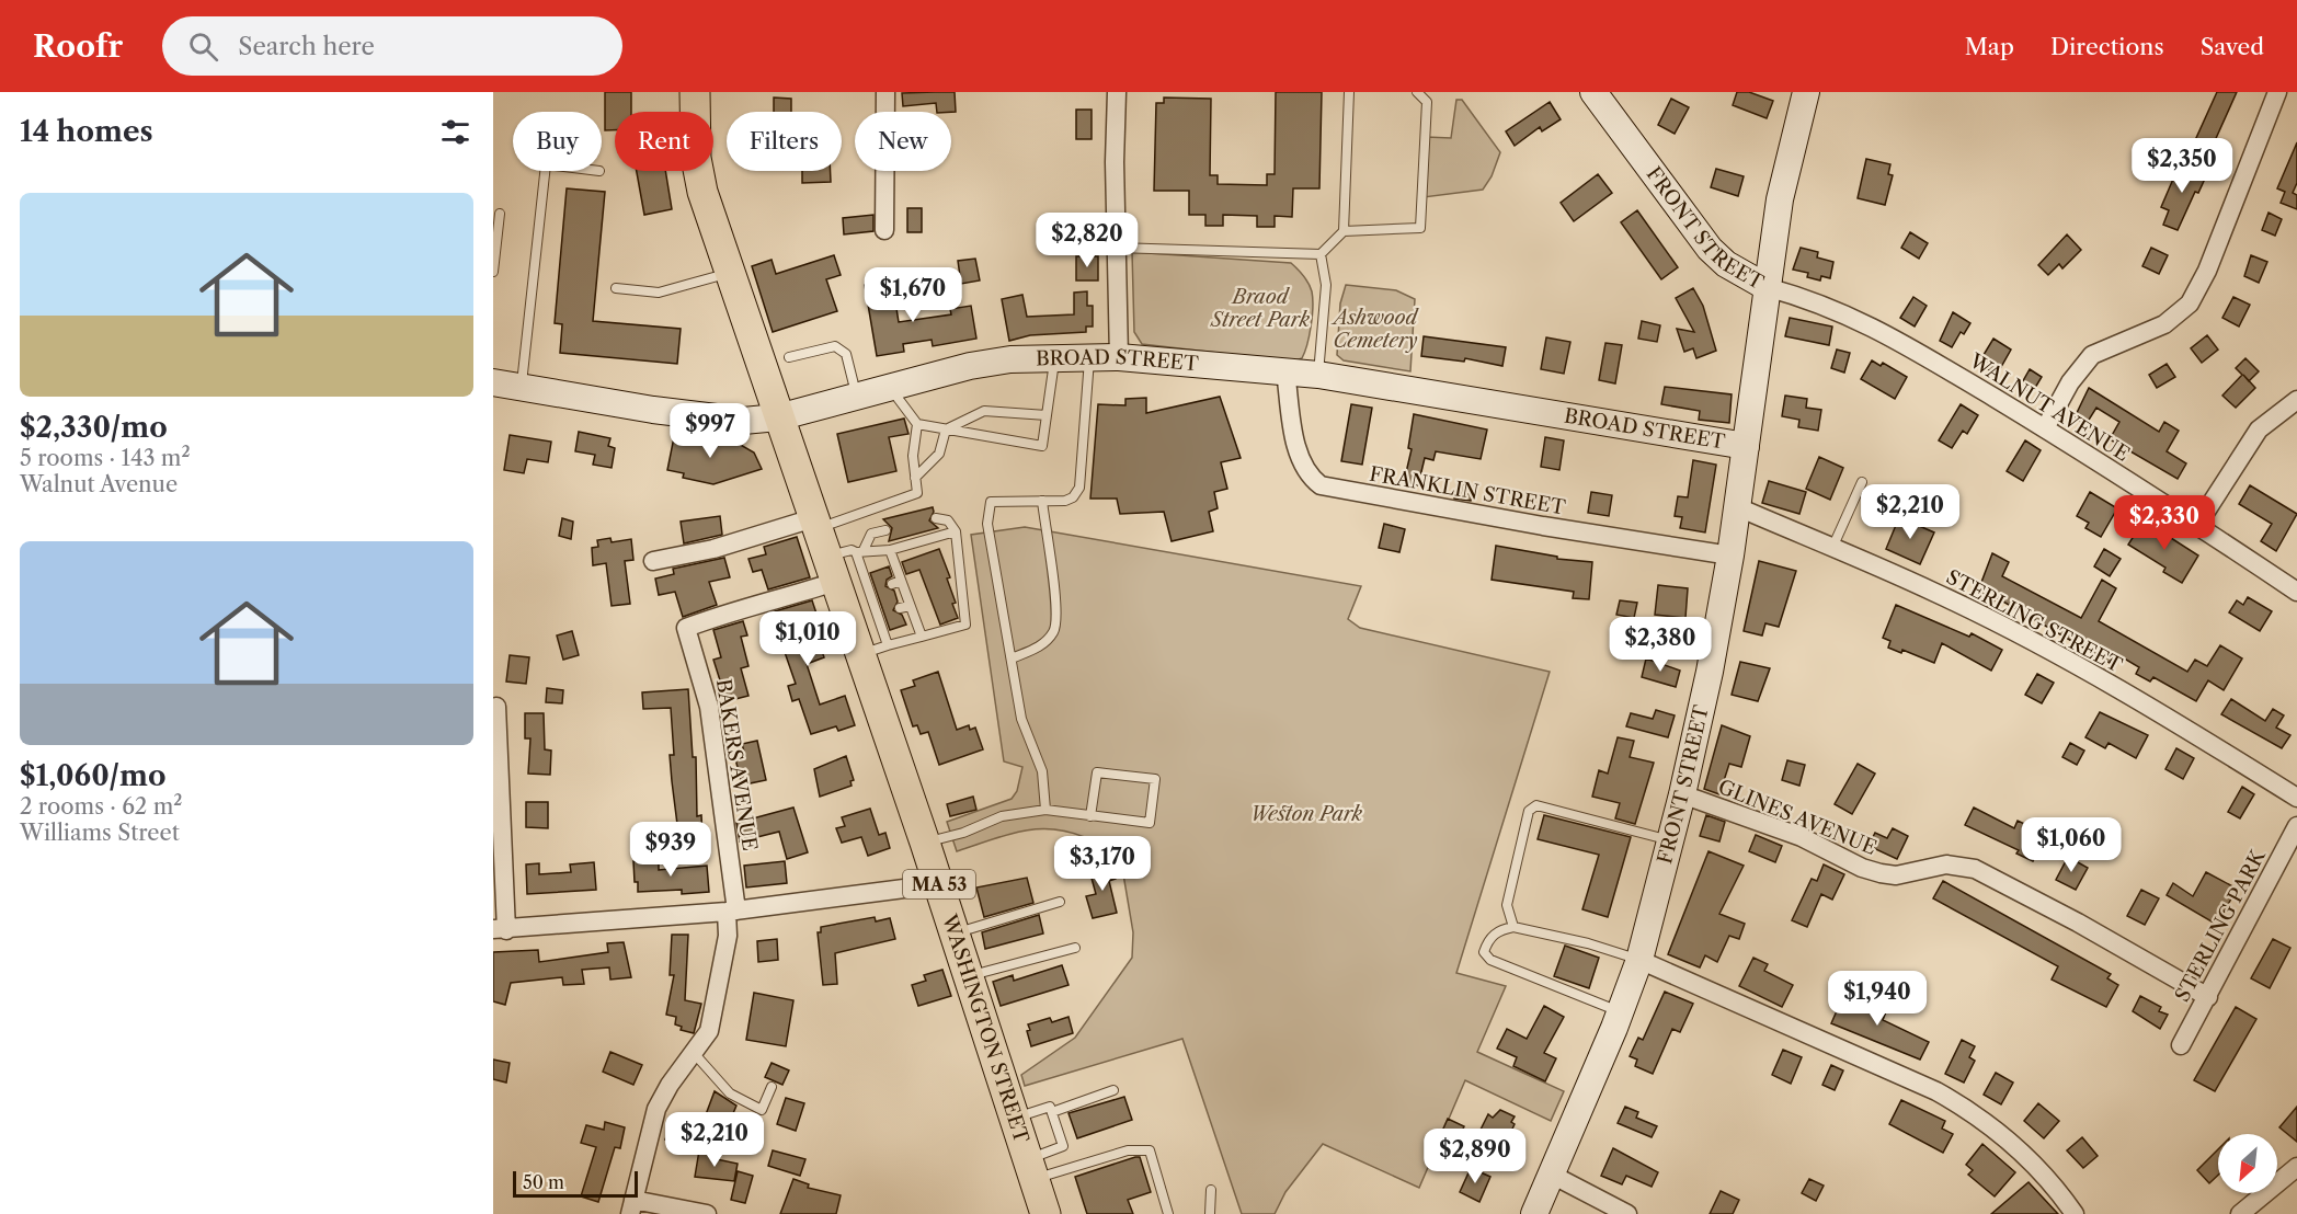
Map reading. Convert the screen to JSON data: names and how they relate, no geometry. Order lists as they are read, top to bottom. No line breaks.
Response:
{"streets":{"main road":["MA 53","WASHINGTON STREET"],"street":["FRONT STREET","BROAD STREET","WALNUT AVENUE","FRANKLIN STREET","STERLING STREET","BAKERS AVENUE","GLINES AVENUE","STERLING PARK"]},"crossings":[["FRONT STREET","BROAD STREET"],["FRONT STREET","WALNUT AVENUE"],["FRONT STREET","FRANKLIN STREET"],["FRONT STREET","STERLING STREET"],["FRONT STREET","GLINES AVENUE"],["BROAD STREET","FRANKLIN STREET"],["BROAD STREET","WASHINGTON STREET"],["BAKERS AVENUE","WASHINGTON STREET"],["GLINES AVENUE","STERLING PARK"]],"parks":["Braod Street Park","Ashwood Cemetery","Weston Park"],"scale_bar":"50 m","north":"bottom left","page":{"header":"Roofr","search":"Search here","nav":["Map","Directions","Saved"],"heading":"14 homes","chip":["Buy","Rent","Filters","New"],"price":["$2,350","$2,820","$1,670","$997","$2,210","$2,330","$1,010","$2,380","$1,060","$939","$3,170","$1,940","$2,210","$2,890"],"list":[{"name":"$2,330/mo","note":"5 rooms · 143 m² · Walnut Avenue"},{"name":"$1,060/mo","note":"2 rooms · 62 m² · Williams Street"}],"scale":"50 m"}}
